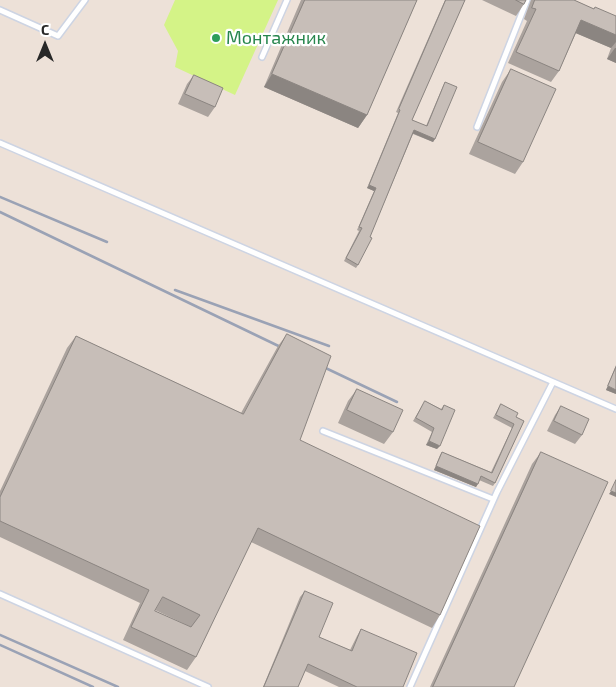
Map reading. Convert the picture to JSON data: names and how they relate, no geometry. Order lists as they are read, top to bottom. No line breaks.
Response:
{"places":["Монтажник"],"north":"top"}
